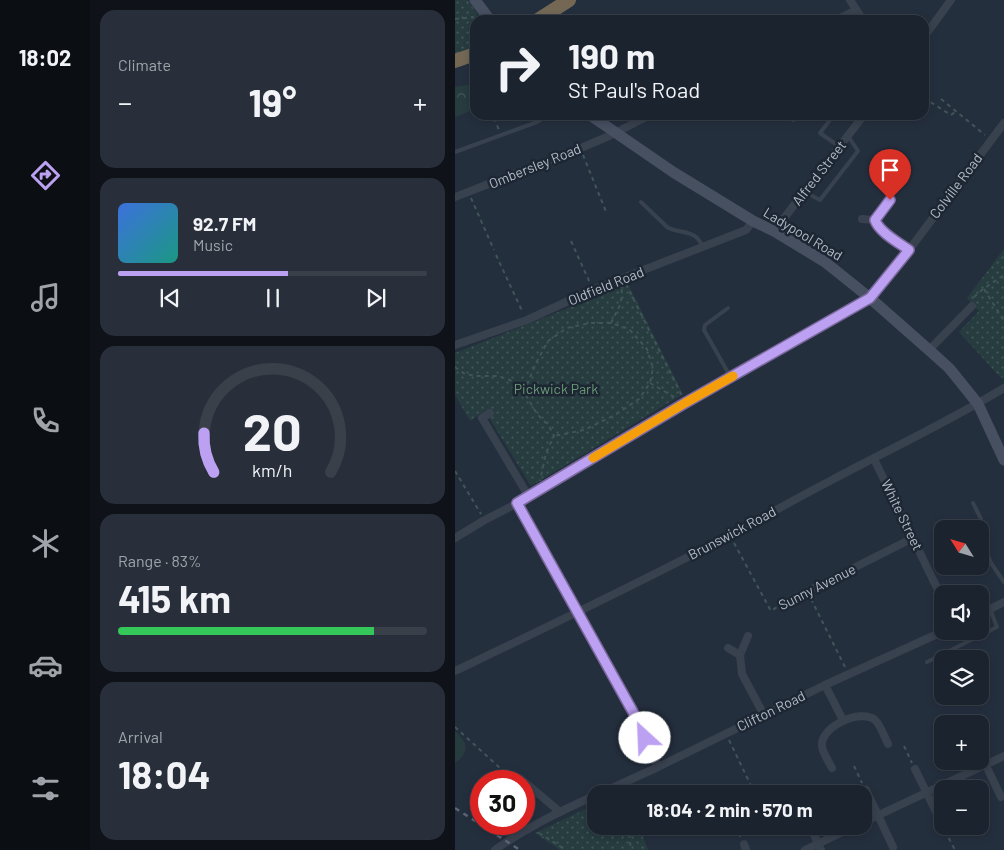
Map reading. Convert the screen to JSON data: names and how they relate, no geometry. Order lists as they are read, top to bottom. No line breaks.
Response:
{"streets":{"street":["Ombersley Road","Alfred Street","Colville Road","Ladypool Road","Oldfield Road","White Street","Brunswick Road","Sunny Avenue","Clifton Road"]},"crossings":[["Ombersley Road","Ladypool Road"],["Alfred Street","Ladypool Road"],["Colville Road","Ladypool Road"],["Ladypool Road","Oldfield Road"],["Ladypool Road","Brunswick Road"],["White Street","Brunswick Road"],["White Street","Sunny Avenue"],["Brunswick Road","Sunny Avenue"]],"parks":["Pickwick Park"],"north":"top left","page":{"tabs":"18:02","tile":["Climate",["Range · 83%","415 km"],["Arrival","18:04"]],"turn":["190 m","St Paul's Road"],"heat":["−","19°","+"],"song":["92.7 FM","Music"],"map_buttons":["+","−"],"limit":"30","trip":"18:04 · 2 min · 570 m","gauge":["20","km/h"]}}
